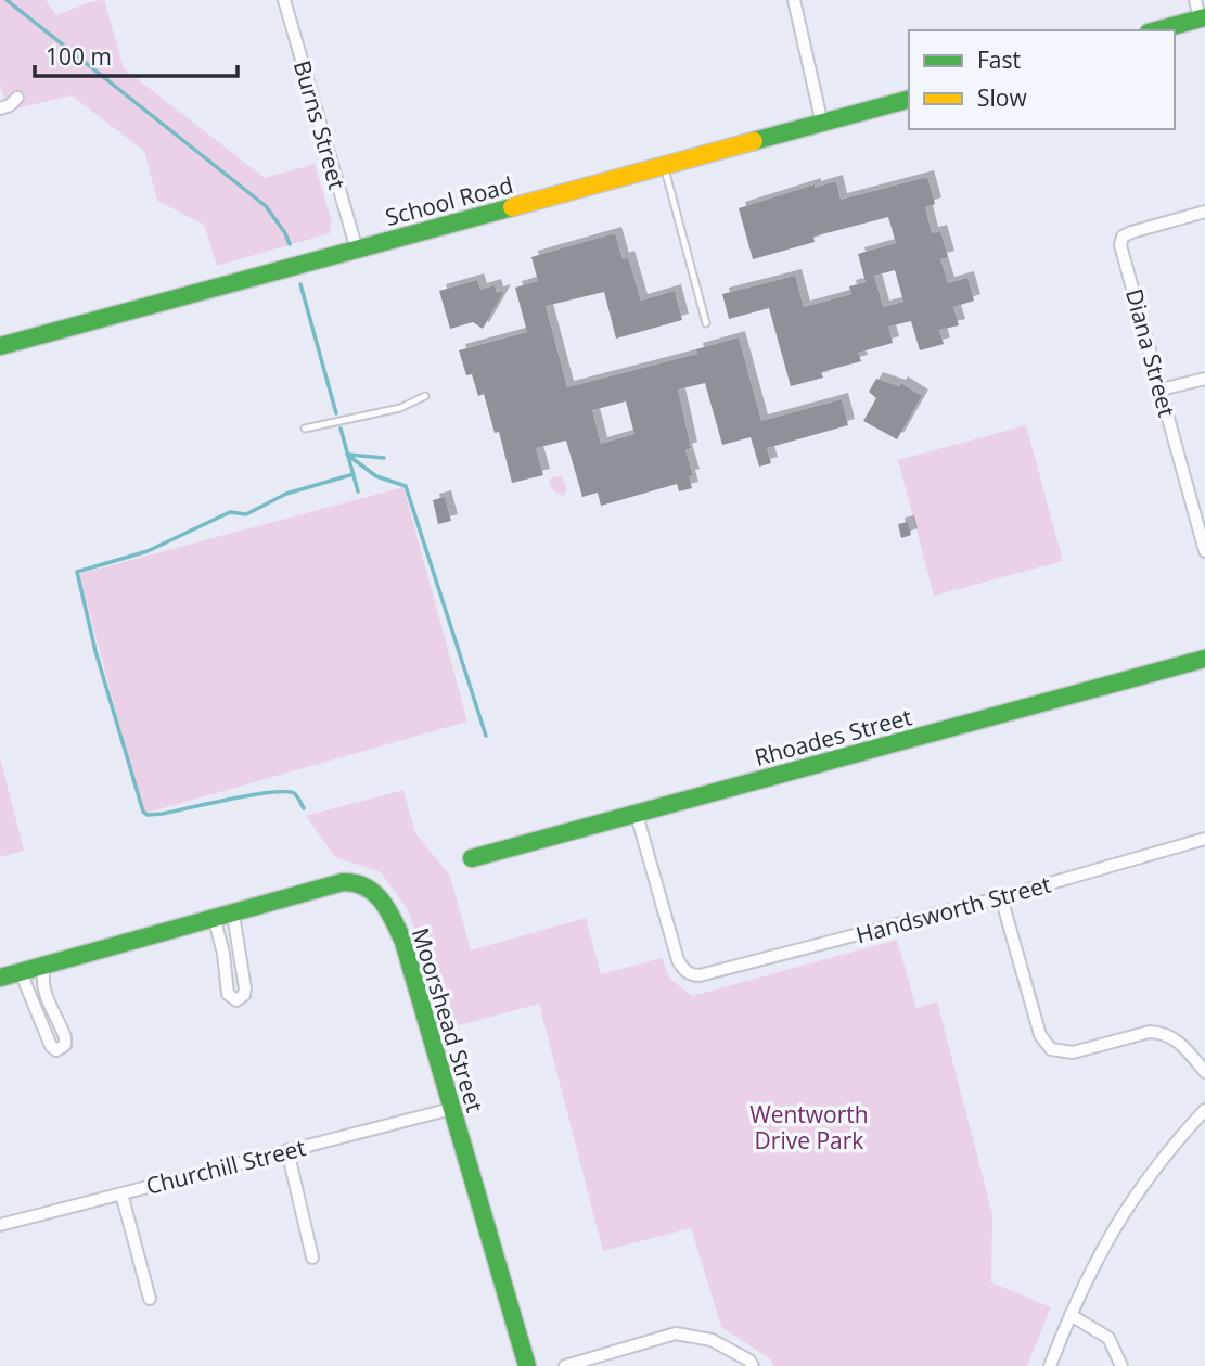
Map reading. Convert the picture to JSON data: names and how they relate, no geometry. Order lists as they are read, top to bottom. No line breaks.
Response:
{"streets":{"street":["Burns Street","School Road","Diana Street","Rhoades Street","Handsworth Street","Moorshead Street","Churchill Street"]},"crossings":[["Burns Street","School Road"],["Rhoades Street","Handsworth Street"],["Moorshead Street","Churchill Street"]],"parks":["Wentworth Drive Park"],"legend":["Fast","Slow"],"scale_bar":"100 m"}
